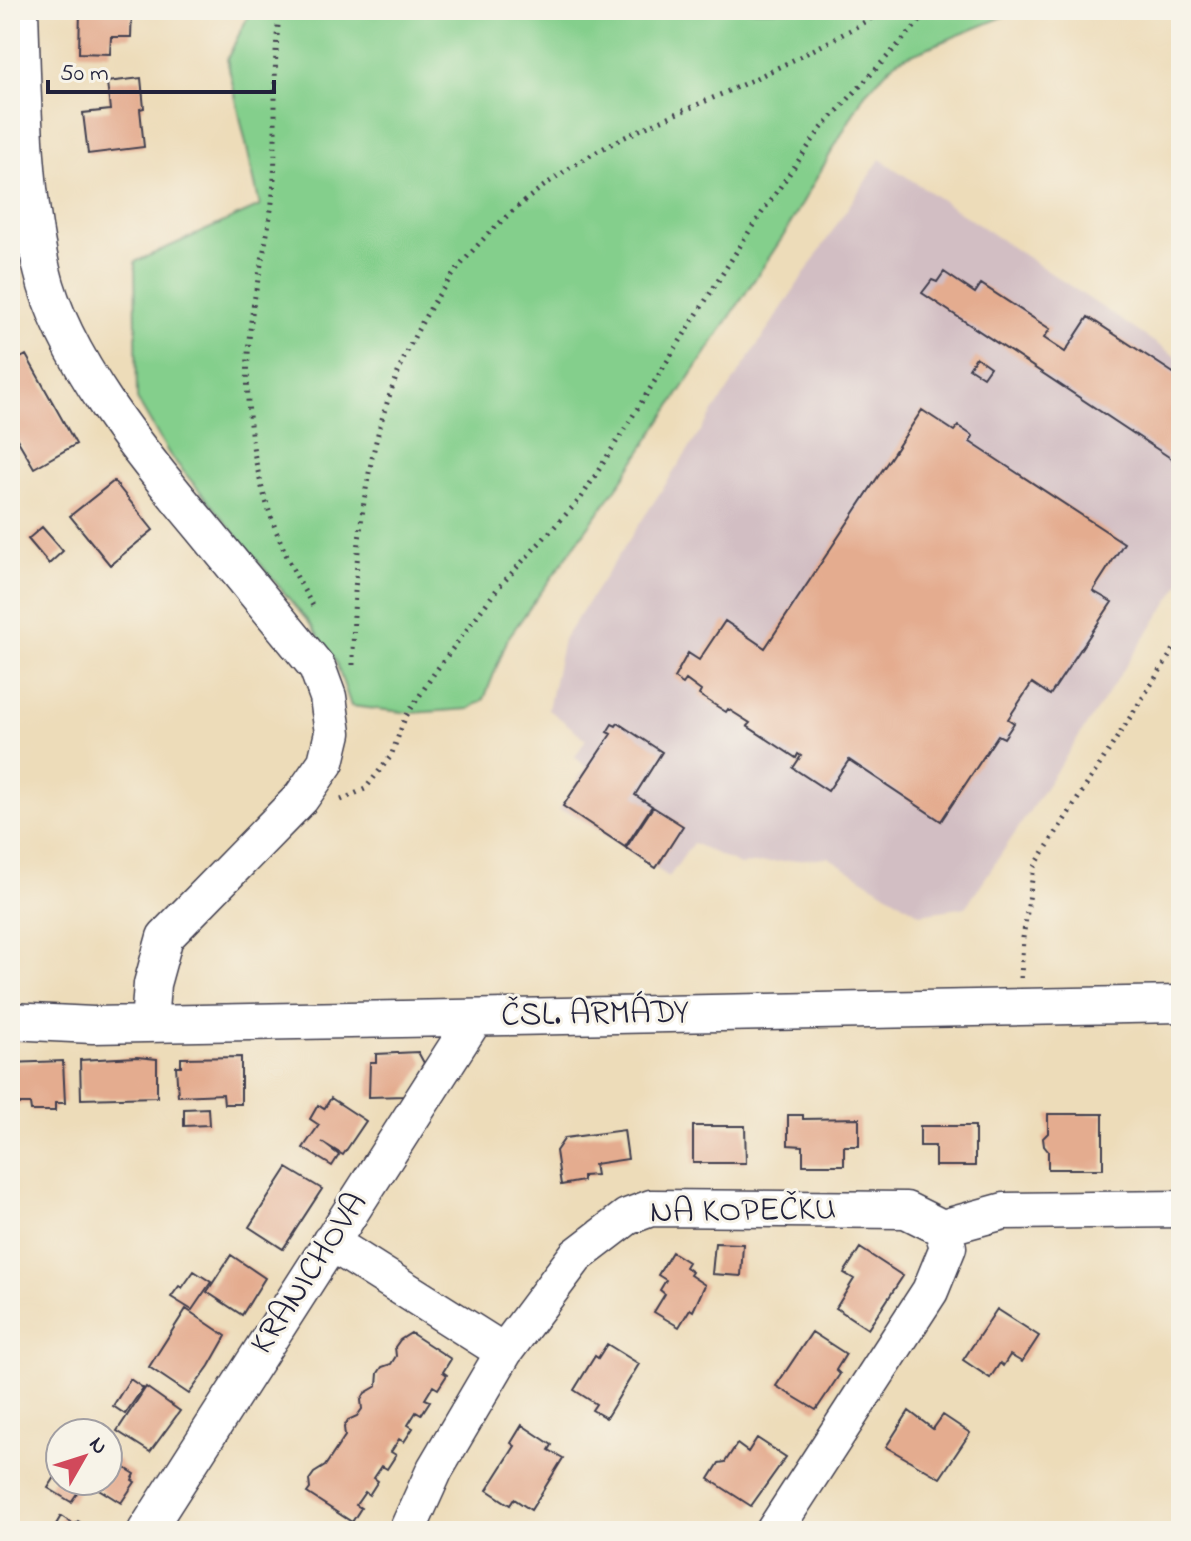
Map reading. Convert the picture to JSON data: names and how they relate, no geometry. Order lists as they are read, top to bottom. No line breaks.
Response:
{"streets":{"street":["ČSL. ARMÁDY","NA KOPEČKU","KRANICHOVA"]},"crossings":[["ČSL. ARMÁDY","KRANICHOVA"]],"scale_bar":"50 m","north":"top right"}
